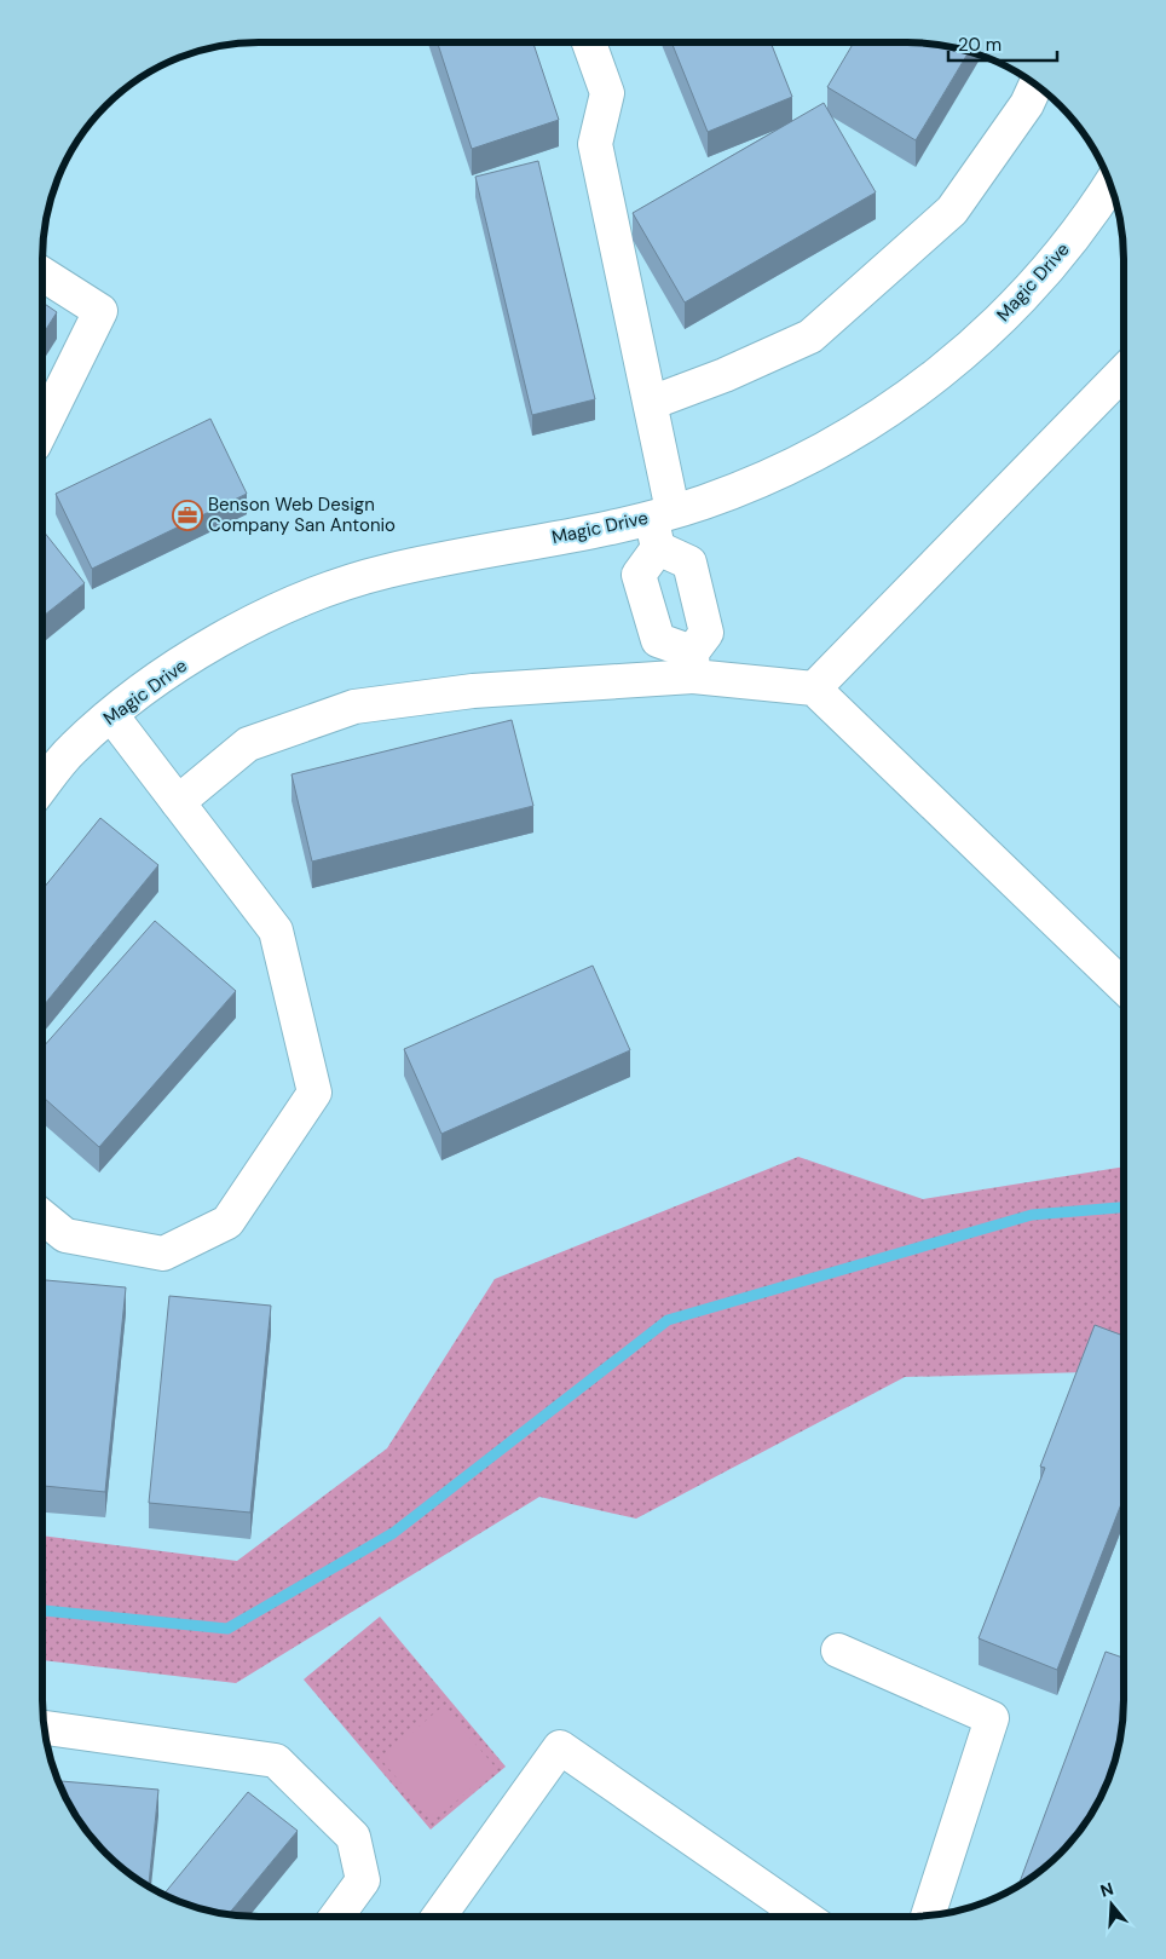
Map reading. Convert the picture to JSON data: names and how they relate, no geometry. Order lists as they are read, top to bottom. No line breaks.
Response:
{"streets":{"street":["Magic Drive"]},"places":{"office":["Benson Web Design Company San Antonio"]},"scale_bar":"20 m","north":"top"}
